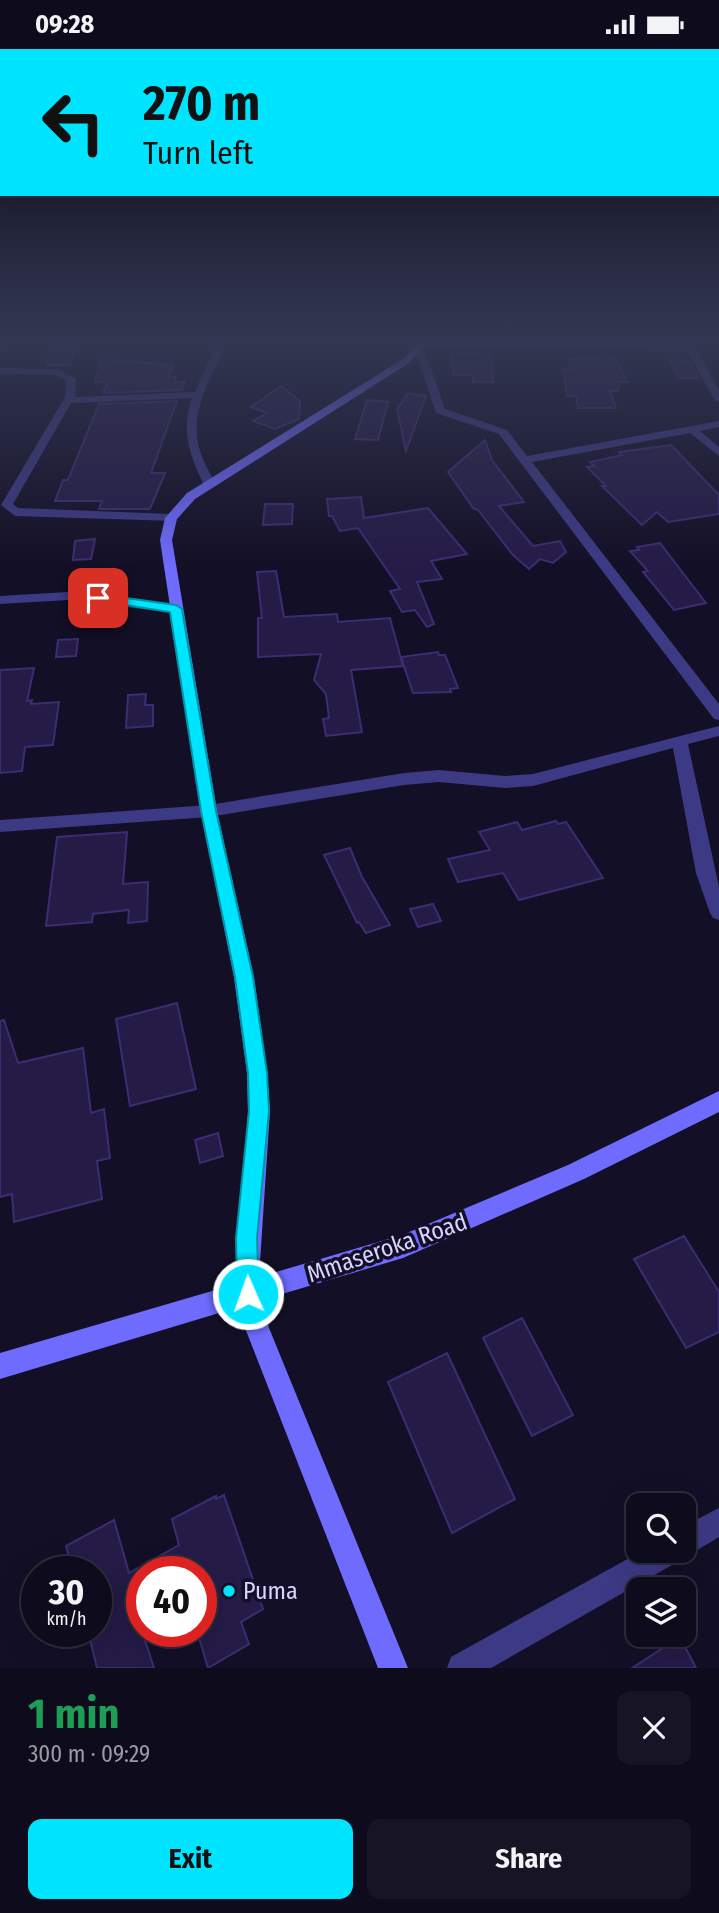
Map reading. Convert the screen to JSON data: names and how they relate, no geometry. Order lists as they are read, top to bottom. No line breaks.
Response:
{"streets":{"street":["Mmaseroka Road"]},"places":["Puma"],"page":{"status":"09:28","turn":["270 m","Turn left"],"speed":"30 km/h","limit":"40","heading":["1 min","300 m · 09:29"],"buttons":["Exit","Share"]}}
